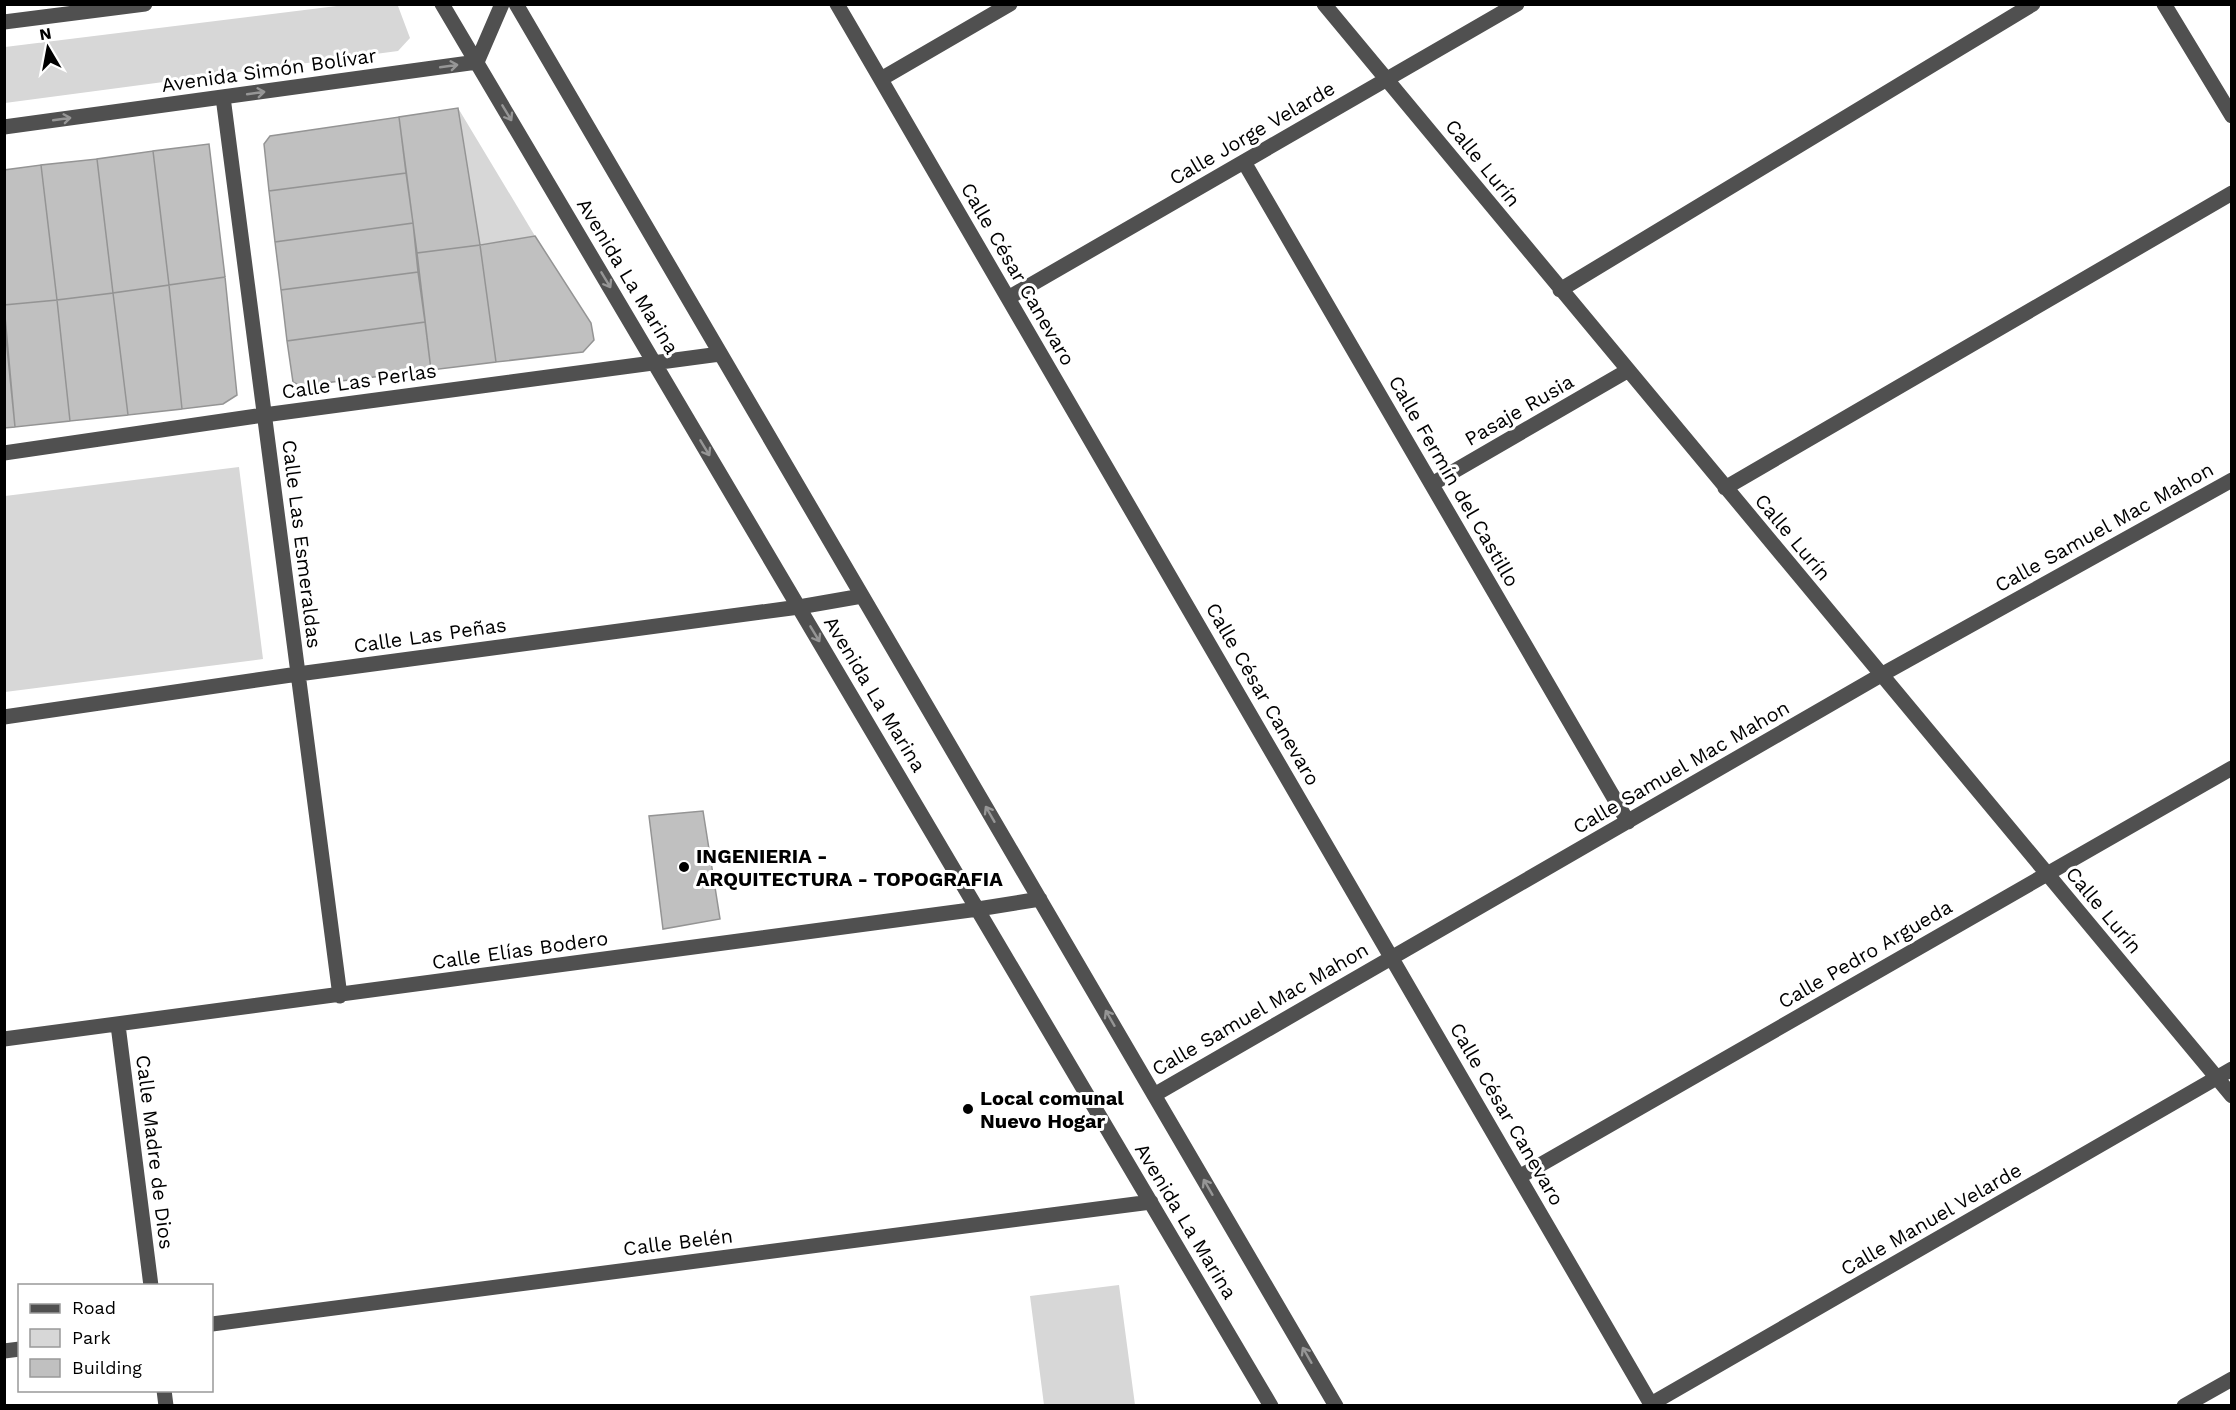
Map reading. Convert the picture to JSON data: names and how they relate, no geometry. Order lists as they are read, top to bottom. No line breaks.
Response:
{"streets":{"street":["Avenida Simón Bolívar","Calle Jorge Velarde","Calle Lurín","Calle César Canevaro","Avenida La Marina","Calle Las Perlas","Pasaje Rusia","Calle Fermín del Castillo","Calle Samuel Mac Mahon","Calle Las Esmeraldas","Calle Las Peñas","Calle Elías Bodero","Calle Pedro Argueda","Calle Madre de Dios","Calle Manuel Velarde","Calle Belén"]},"crossings":[["Avenida Simón Bolívar","Avenida La Marina"],["Avenida Simón Bolívar","Calle Las Esmeraldas"],["Calle Jorge Velarde","Calle Lurín"],["Calle Jorge Velarde","Calle César Canevaro"],["Calle Jorge Velarde","Calle Fermín del Castillo"],["Calle Lurín","Pasaje Rusia"],["Calle Lurín","Calle Samuel Mac Mahon"],["Calle Lurín","Calle Pedro Argueda"],["Calle Lurín","Calle Manuel Velarde"],["Calle César Canevaro","Calle Samuel Mac Mahon"],["Calle César Canevaro","Calle Pedro Argueda"],["Calle César Canevaro","Calle Manuel Velarde"],["Avenida La Marina","Calle Las Perlas"],["Avenida La Marina","Calle Samuel Mac Mahon"],["Avenida La Marina","Calle Las Peñas"],["Avenida La Marina","Calle Elías Bodero"],["Avenida La Marina","Calle Belén"],["Calle Las Perlas","Calle Las Esmeraldas"],["Pasaje Rusia","Calle Fermín del Castillo"],["Calle Fermín del Castillo","Calle Samuel Mac Mahon"],["Calle Las Esmeraldas","Calle Las Peñas"],["Calle Las Esmeraldas","Calle Elías Bodero"],["Calle Elías Bodero","Calle Madre de Dios"]],"one_way":["Avenida Simón Bolívar"],"places":["INGENIERIA - ARQUITECTURA - TOPOGRAFIA","Local comunal Nuevo Hogar"],"legend":["Road","Park","Building"],"north":"top"}
